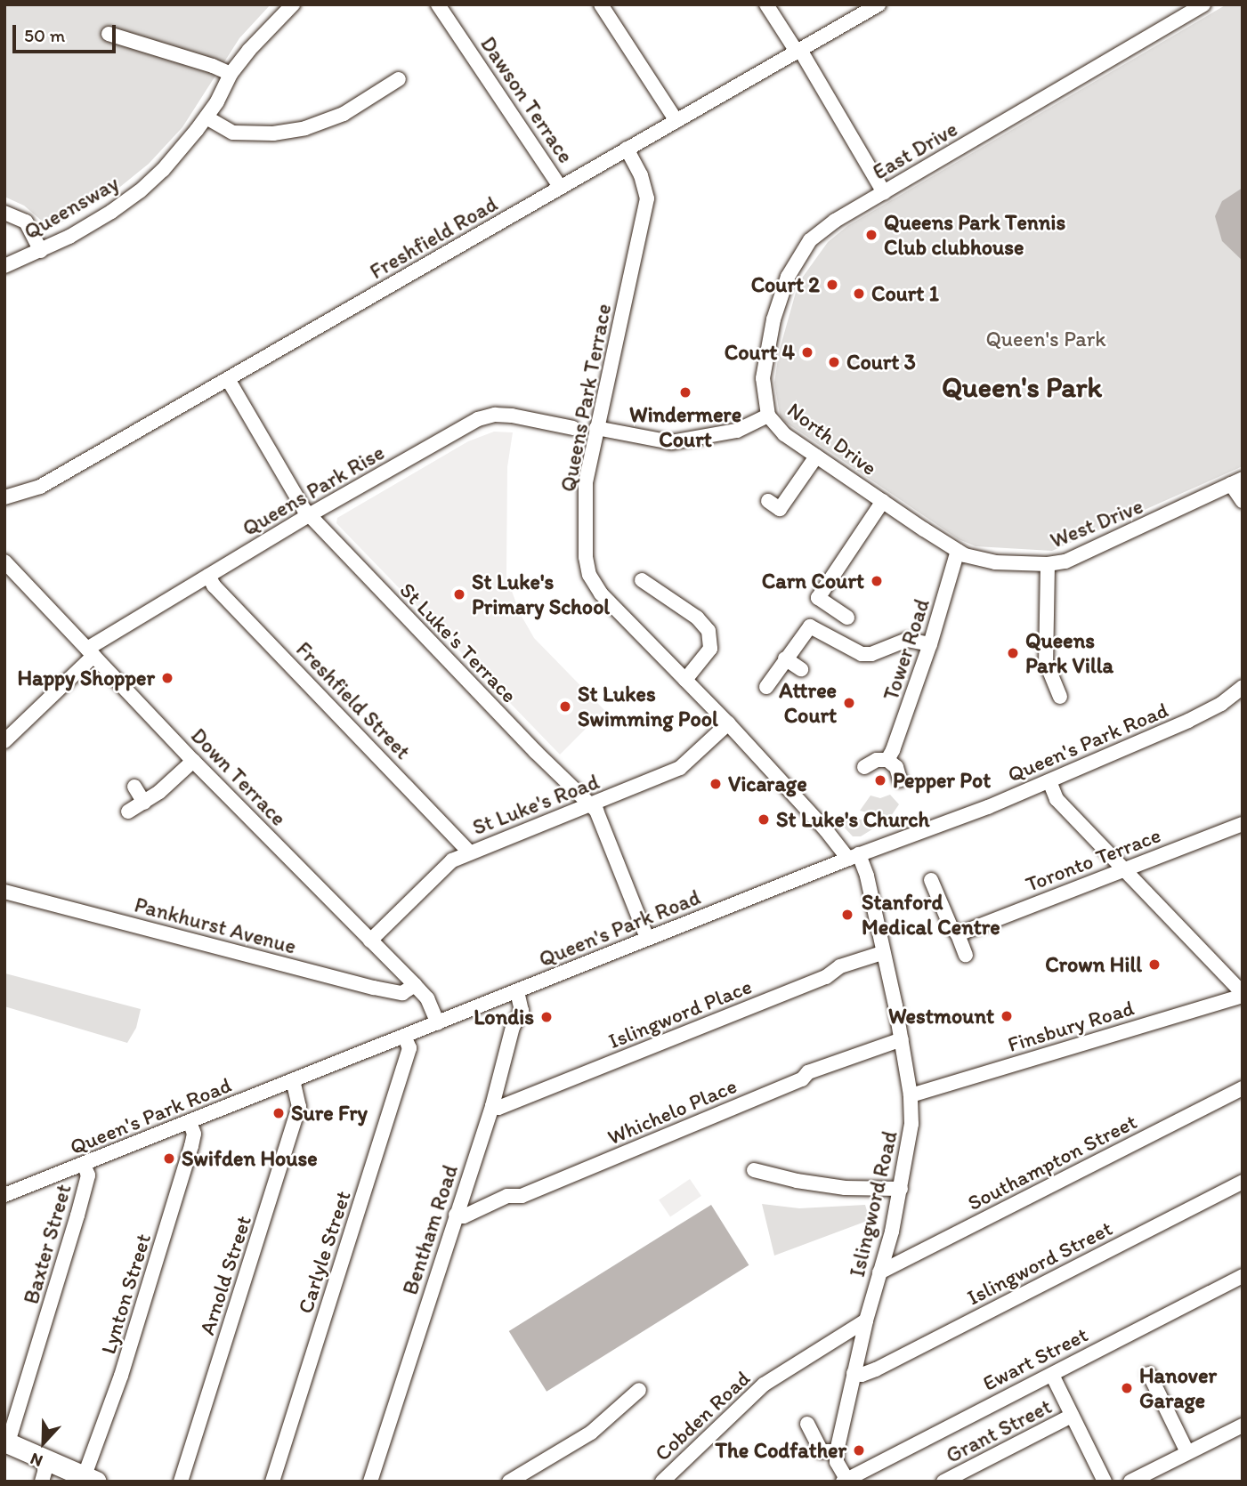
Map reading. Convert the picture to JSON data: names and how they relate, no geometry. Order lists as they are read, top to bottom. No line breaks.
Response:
{"streets":{"street":["Dawson Terrace","East Drive","Queensway","Freshfield Road","Queens Park Terrace","North Drive","Queens Park Rise","West Drive","St Luke's Terrace","Tower Road","Freshfield Street","Queen's Park Road","Down Terrace","St Luke's Road","Toronto Terrace","Pankhurst Avenue","Islingword Place","Finsbury Road","Whichelo Place","Southampton Street","Islingword Road","Bentham Road","Baxter Street","Carlyle Street","Islingword Street","Arnold Street","Lynton Street","Ewart Street","Cobden Road","Grant Street"]},"crossings":[["Dawson Terrace","Freshfield Road"],["East Drive","North Drive"],["Freshfield Road","Queens Park Terrace"],["Freshfield Road","St Luke's Terrace"],["Queens Park Terrace","North Drive"],["Queens Park Terrace","Queen's Park Road"],["Queens Park Terrace","St Luke's Road"],["Queens Park Terrace","Islingword Road"],["North Drive","West Drive"],["North Drive","Tower Road"],["Queens Park Rise","St Luke's Terrace"],["Queens Park Rise","Freshfield Street"],["Queens Park Rise","Down Terrace"],["West Drive","Tower Road"],["St Luke's Terrace","Queen's Park Road"],["St Luke's Terrace","St Luke's Road"],["Freshfield Street","St Luke's Road"],["Queen's Park Road","Down Terrace"],["Queen's Park Road","Islingword Road"],["Queen's Park Road","Bentham Road"],["Queen's Park Road","Baxter Street"],["Queen's Park Road","Carlyle Street"],["Queen's Park Road","Arnold Street"],["Queen's Park Road","Lynton Street"],["Down Terrace","St Luke's Road"],["Down Terrace","Pankhurst Avenue"],["Islingword Place","Islingword Road"],["Islingword Place","Bentham Road"],["Finsbury Road","Islingword Road"],["Whichelo Place","Islingword Road"],["Whichelo Place","Bentham Road"],["Southampton Street","Islingword Road"],["Islingword Road","Islingword Street"],["Islingword Road","Cobden Road"]],"districts":["Queen's Park"],"parks":["Queen's Park"],"places":["Queens Park Tennis Club clubhouse","Court 2","Court 1","Court 4","Court 3","Windermere Court","Carn Court","St Luke's Primary School","Queens Park Villa","Happy Shopper","Attree Court","St Lukes Swimming Pool","Pepper Pot","Vicarage","St Luke's Church","Stanford Medical Centre","Crown Hill","Westmount","Londis","Sure Fry","Swifden House","Hanover Garage","The Codfather"],"scale_bar":"50 m","north":"bottom"}
